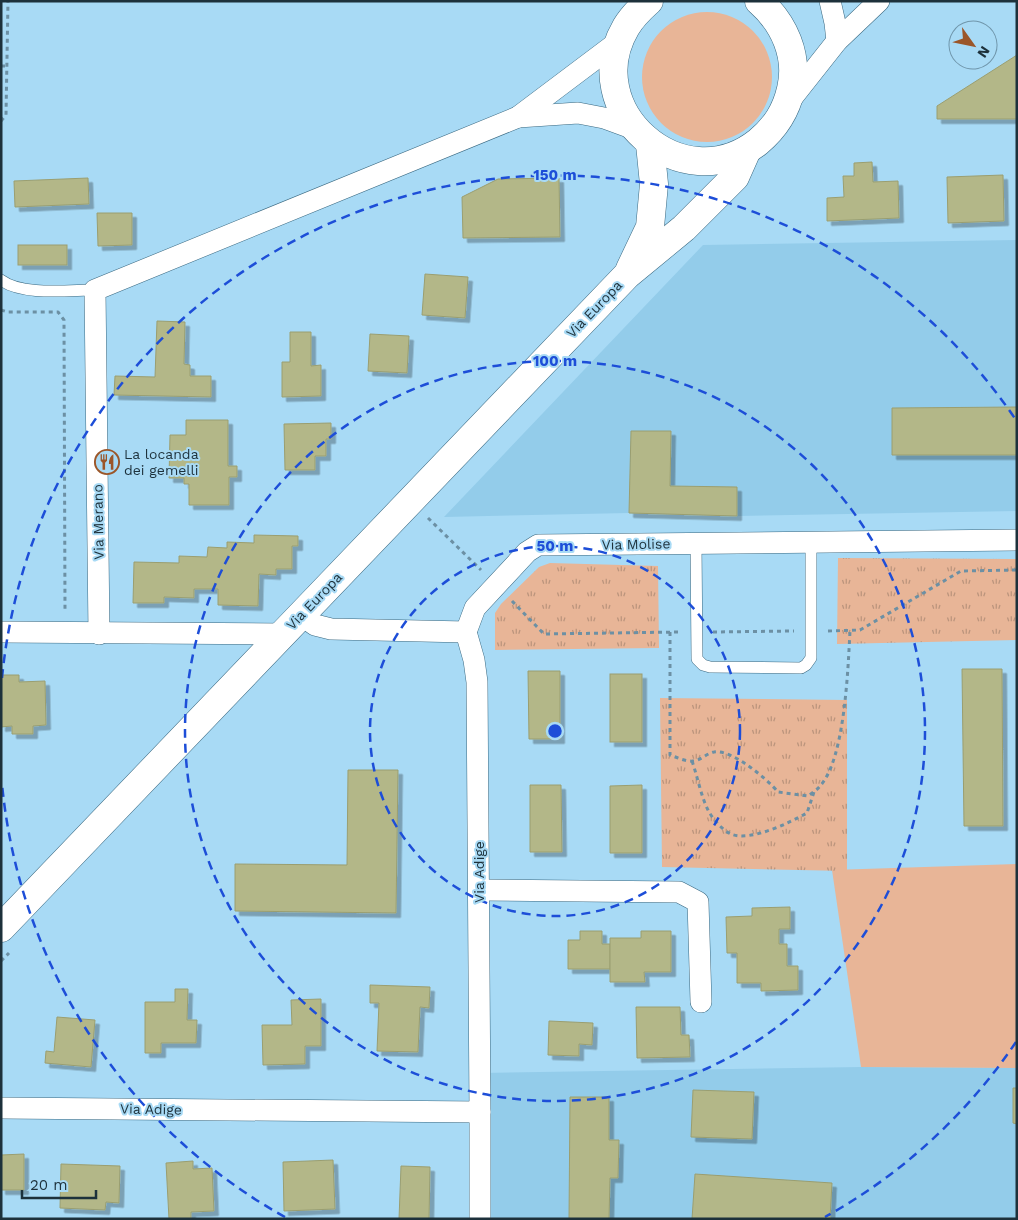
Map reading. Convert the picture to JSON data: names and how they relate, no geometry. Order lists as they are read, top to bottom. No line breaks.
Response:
{"streets":{"street":["Via Europa","Via Merano","Via Molise","Via Adige"]},"crossings":[["Via Molise","Via Adige"]],"places":{"restaurant":["La locanda dei gemelli"]},"scale_bar":"20 m","north":"bottom right","rings":["150 m","100 m","50 m"]}
